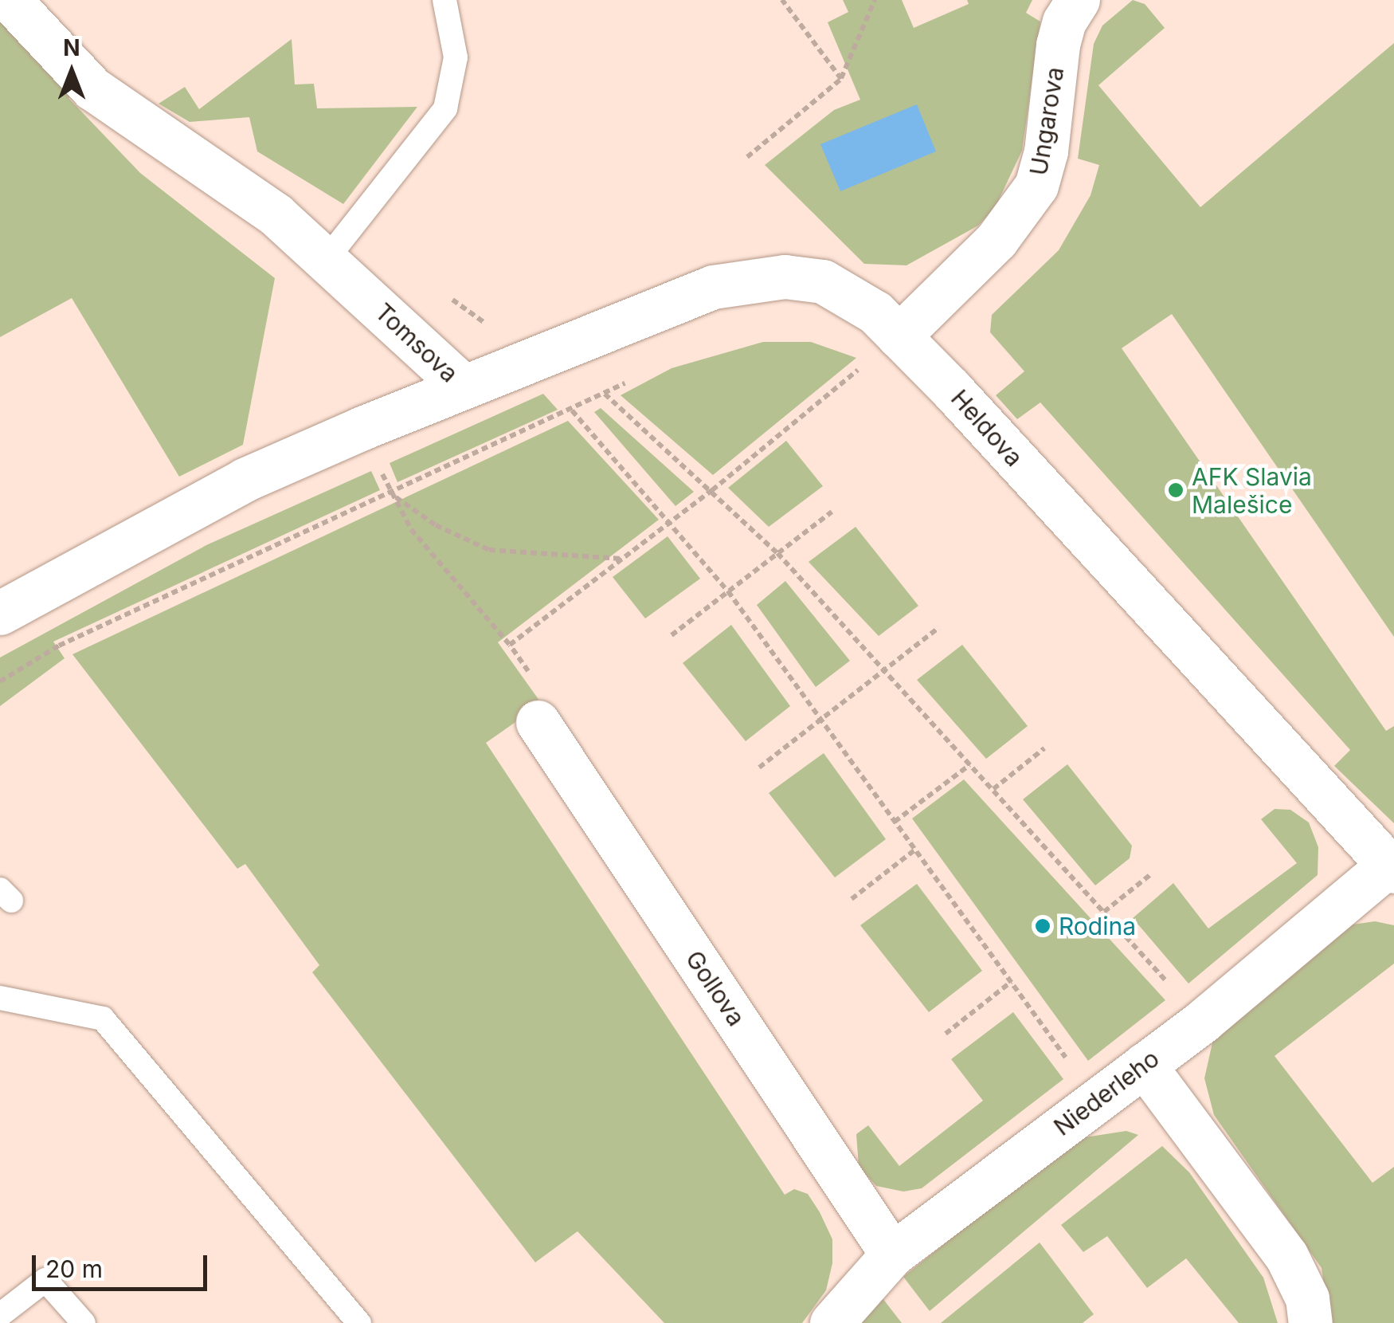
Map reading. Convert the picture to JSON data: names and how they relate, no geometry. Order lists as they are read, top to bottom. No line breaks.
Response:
{"streets":{"street":["Ungarova","Tomsova","Heldova","Gollova","Niederleho"]},"crossings":[["Ungarova","Heldova"],["Tomsova","Heldova"],["Heldova","Niederleho"],["Gollova","Niederleho"]],"places":["AFK Slavia Malešice","Rodina"],"scale_bar":"20 m","north":"top"}
